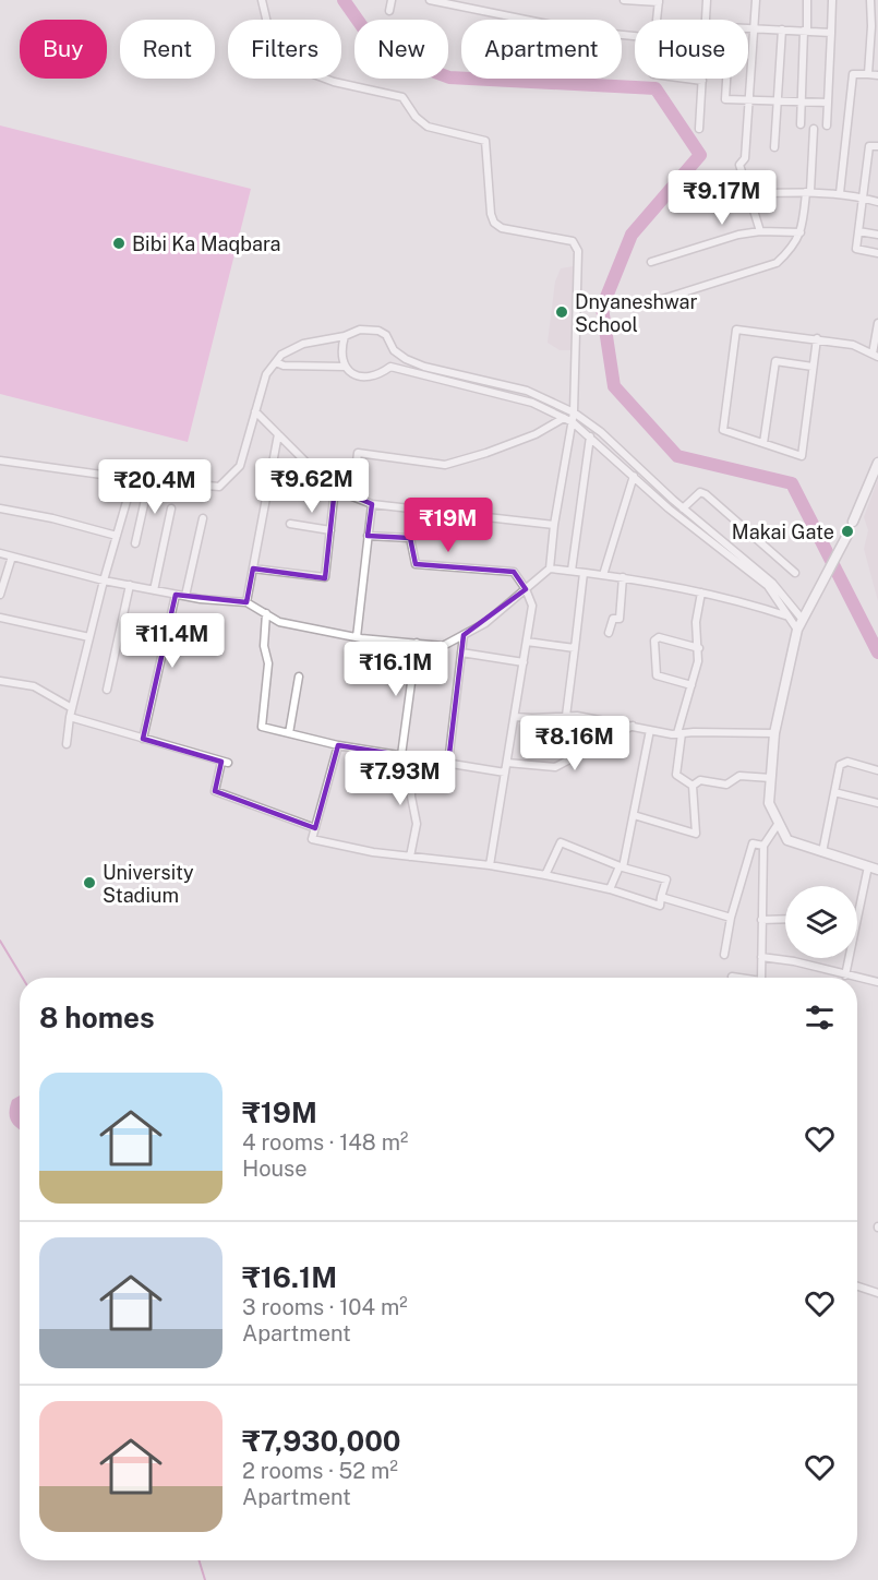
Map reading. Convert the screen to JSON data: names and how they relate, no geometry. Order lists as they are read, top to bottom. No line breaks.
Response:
{"places":["Bibi Ka Maqbara","Dnyaneshwar School","Makai Gate","University Stadium"],"page":{"chip":["Buy","Rent","Filters","New","Apartment","House"],"price":["₹9.17M","₹9.62M","₹20.4M","₹19M","₹11.4M","₹16.1M","₹8.16M","₹7.93M"],"heading":"8 homes","list":[{"name":"₹19M","note":"4 rooms · 148 m² · House"},{"name":"₹16.1M","note":"3 rooms · 104 m² · Apartment"},{"name":"₹7,930,000","note":"2 rooms · 52 m² · Apartment"}]}}
